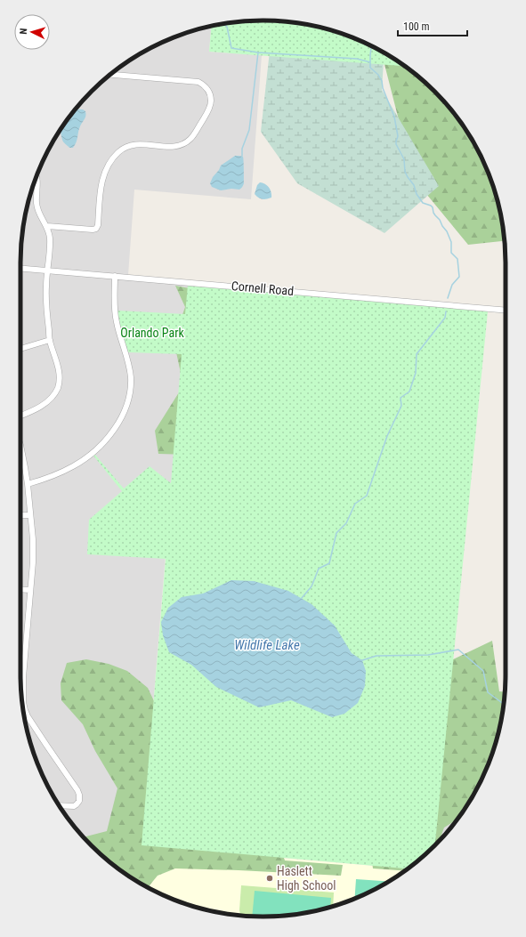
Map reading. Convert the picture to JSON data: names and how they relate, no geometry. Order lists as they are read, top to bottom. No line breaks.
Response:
{"streets":{"street":["Cornell Road"]},"water":["Wildlife Lake"],"parks":["Orlando Park"],"places":["Haslett High School"],"scale_bar":"100 m","north":"left"}
